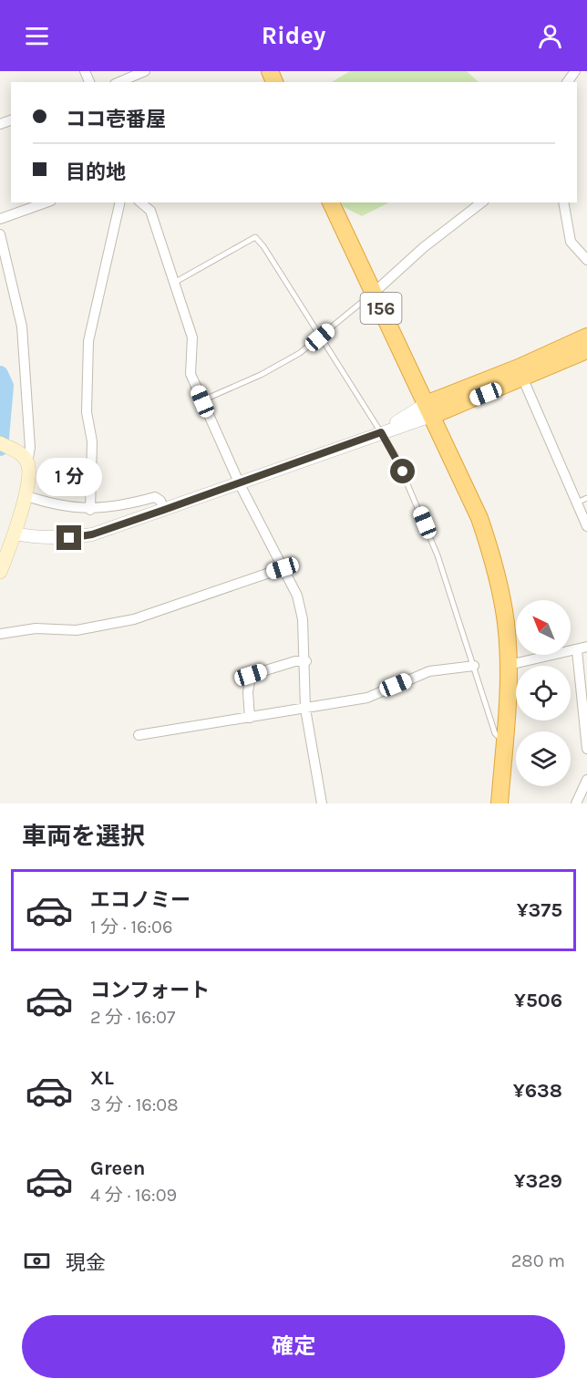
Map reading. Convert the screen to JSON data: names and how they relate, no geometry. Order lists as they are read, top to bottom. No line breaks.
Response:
{"streets":{"highway":["156"]},"north":"top left","page":{"header":"Ridey","banner":["ココ壱番屋","目的地"],"bubble":"1 分","heading":"車両を選択","list":[{"name":"エコノミー","note":"1 分 · 16:06","value":"¥375"},{"name":"コンフォート","note":"2 分 · 16:07","value":"¥506"},{"name":"XL","note":"3 分 · 16:08","value":"¥638"},{"name":"Green","note":"4 分 · 16:09","value":"¥329"}],"pay":["現金","280 m"],"buttons":"確定"}}
